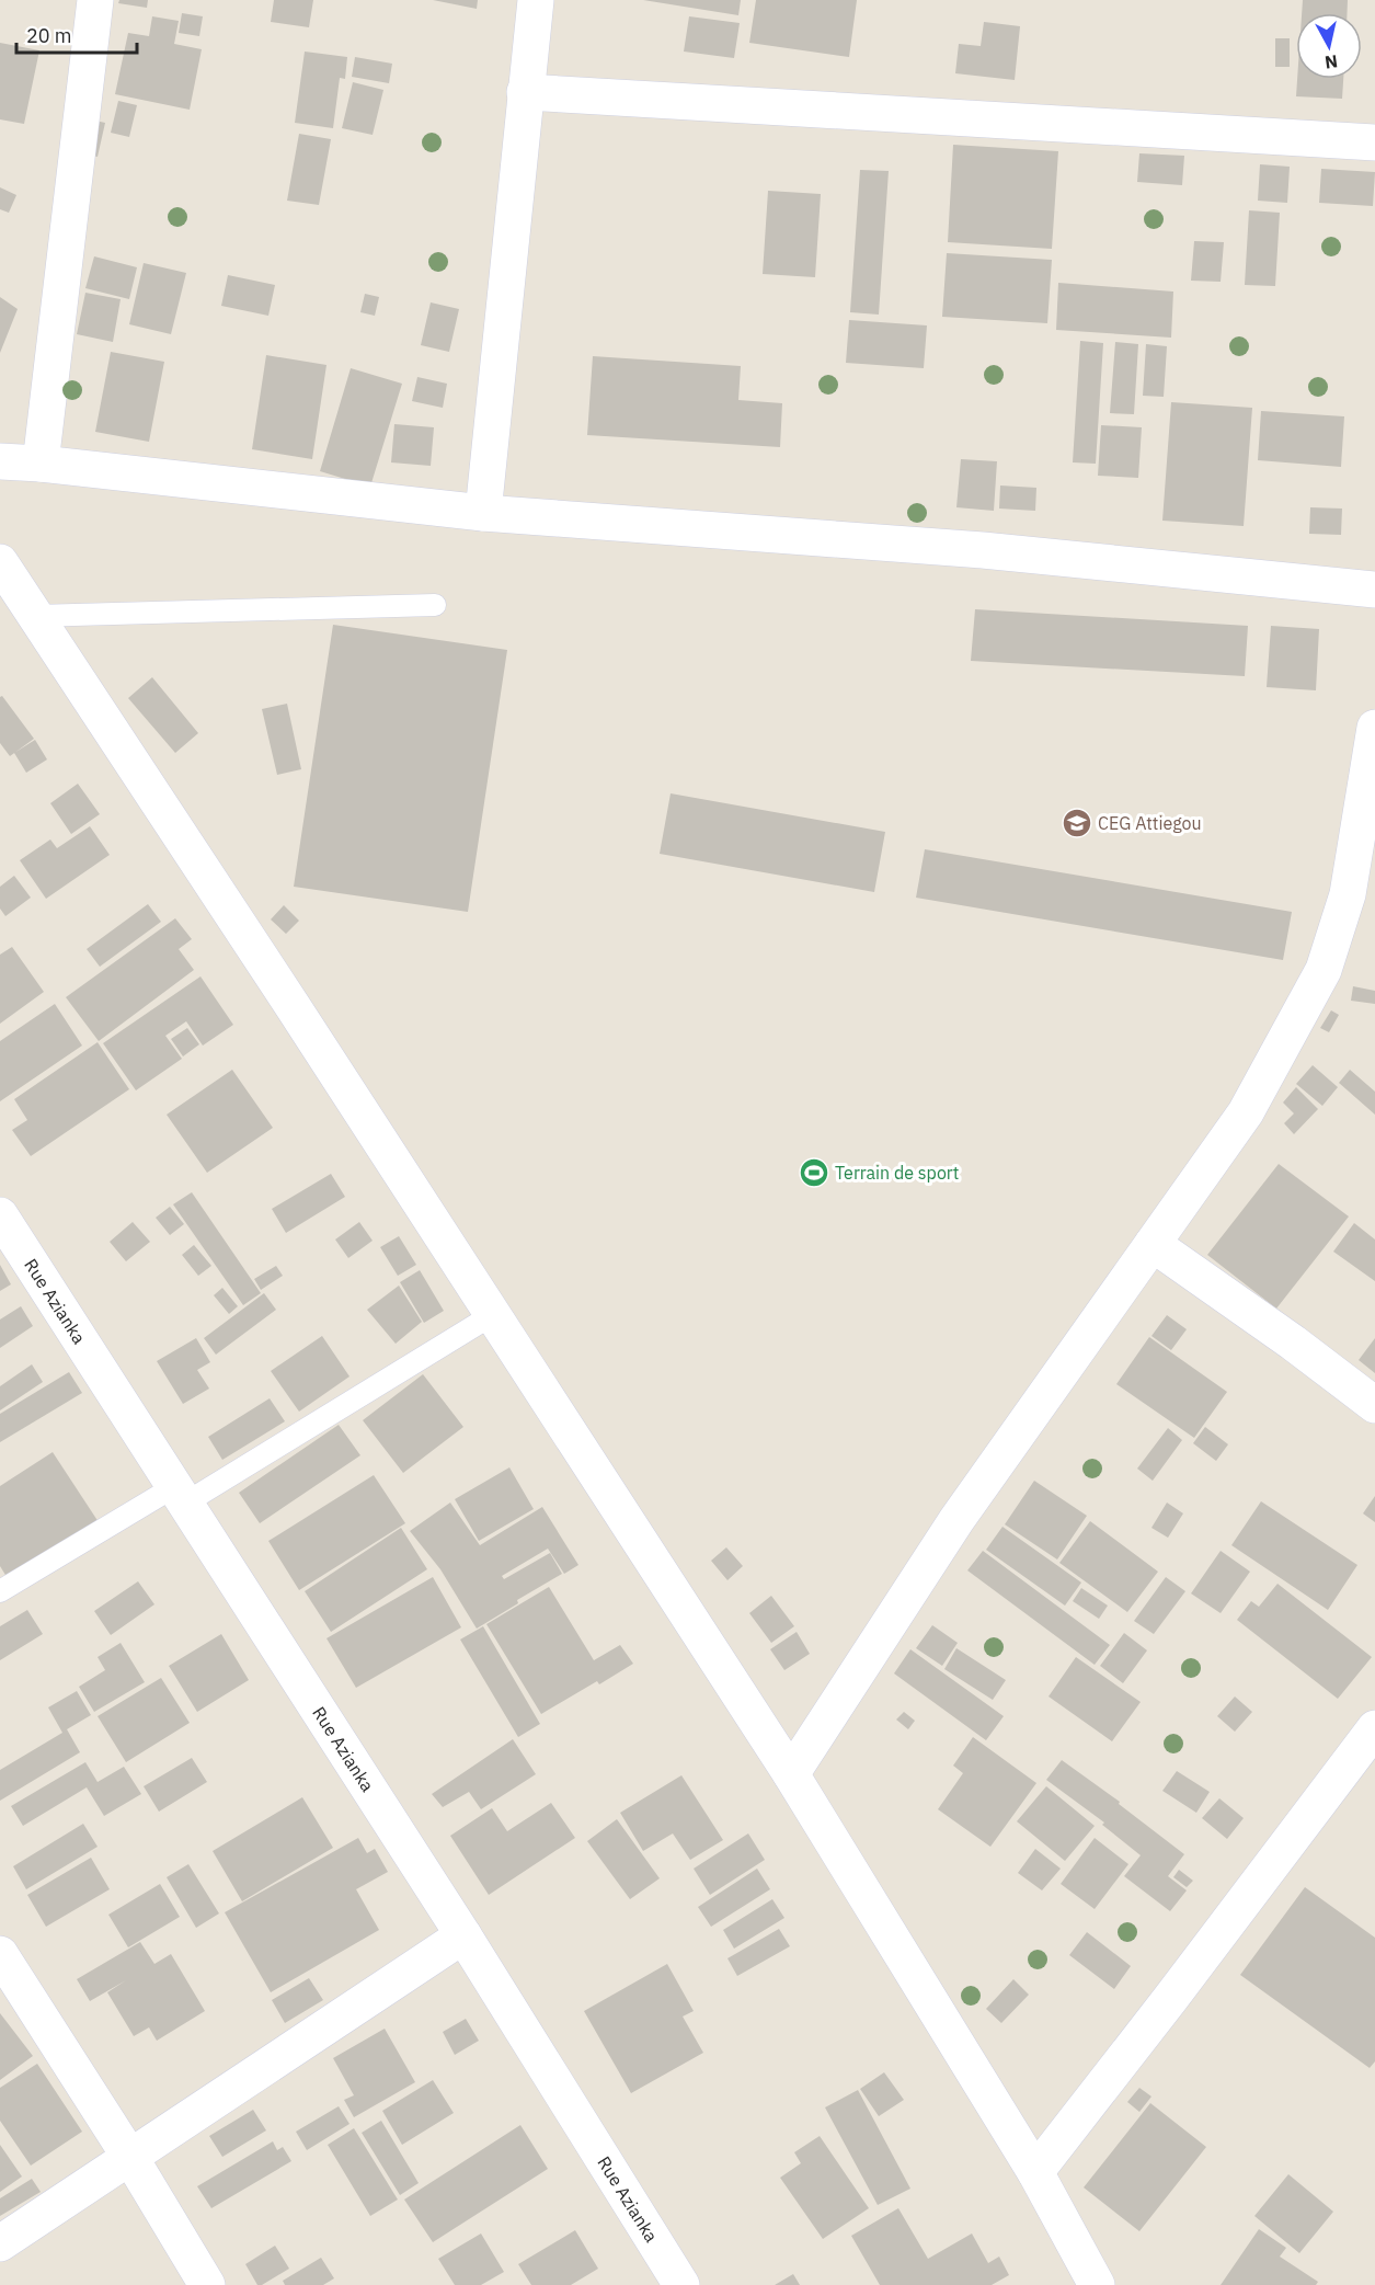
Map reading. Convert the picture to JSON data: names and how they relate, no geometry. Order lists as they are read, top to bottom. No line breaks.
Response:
{"streets":{"street":["Rue Azianka"]},"places":{"school or university":["CEG Attiegou"],"sports":["Terrain de sport"]},"scale_bar":"20 m","north":"bottom"}
